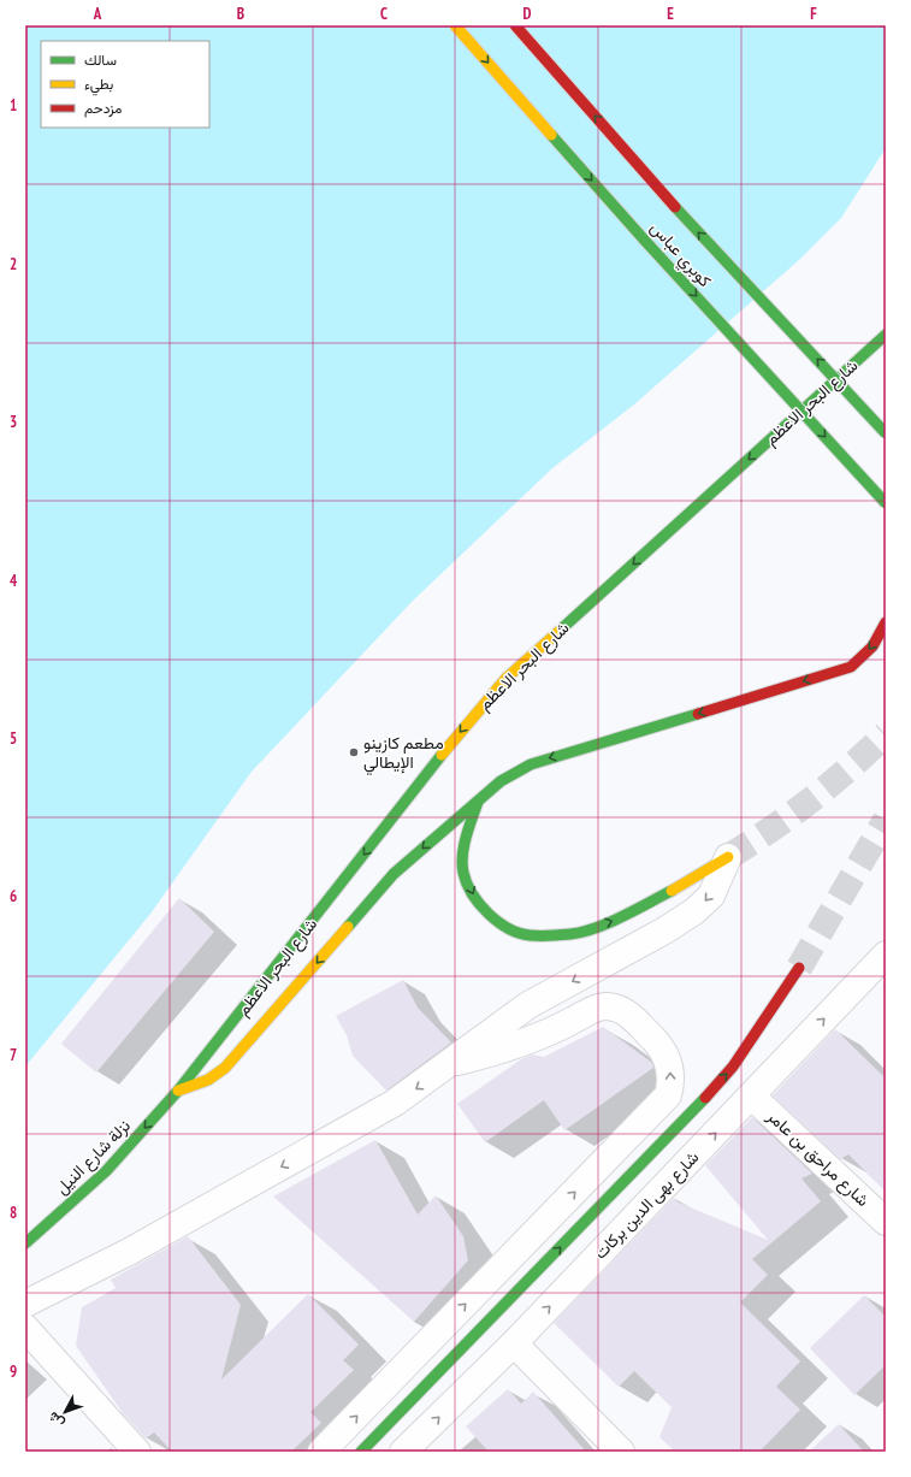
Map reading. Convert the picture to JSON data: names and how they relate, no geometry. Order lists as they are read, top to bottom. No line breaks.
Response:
{"streets":{"main road":["كوبري عباس","شارع البحر الاعظم","نزلة شارع النيل","شارع بهى الدين بركات"],"street":["شارع مراحق بن عامر"]},"crossings":[["شارع البحر الاعظم","نزلة شارع النيل"],["شارع مراحق بن عامر","شارع بهى الدين بركات"]],"one_way":["نزلة شارع النيل","شارع بهى الدين بركات"],"places":["مطعم كازينو الإيطالي"],"legend":["سالك","بطيء","مزدحم"],"north":"bottom left","grid":{"columns":["A","B","C","D","E","F"],"rows":["1","2","3","4","5","6","7","8","9"]}}
